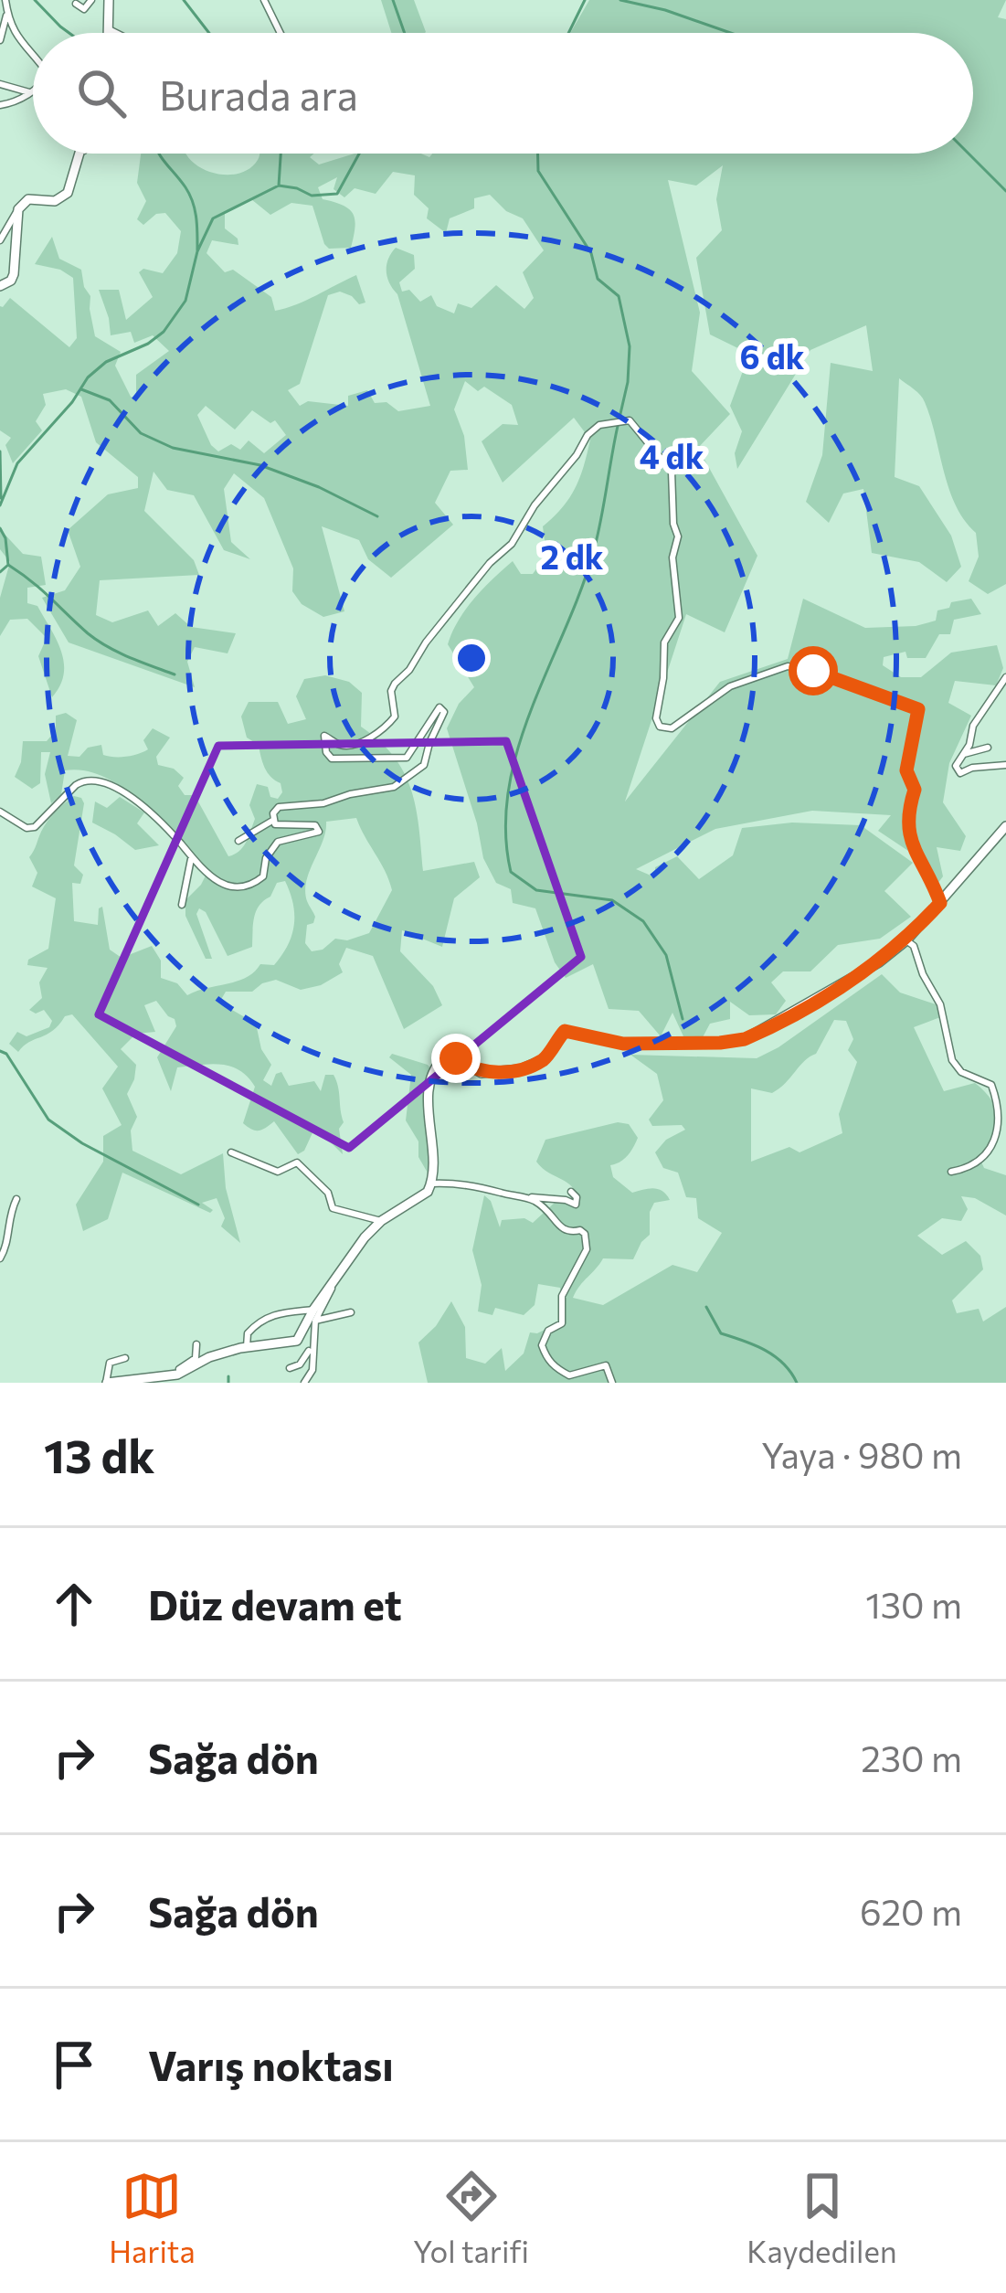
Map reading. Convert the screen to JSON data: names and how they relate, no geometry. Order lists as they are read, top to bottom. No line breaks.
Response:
{"page":{"search":"Burada ara","heading":["13 dk","Yaya · 980 m"],"list":[["Düz devam et","130 m"],["Sağa dön","230 m"],["Sağa dön","620 m"],"Varış noktası"],"nav":["Harita","Yol tarifi","Kaydedilen"]},"rings":["6 dk","4 dk","2 dk"]}
